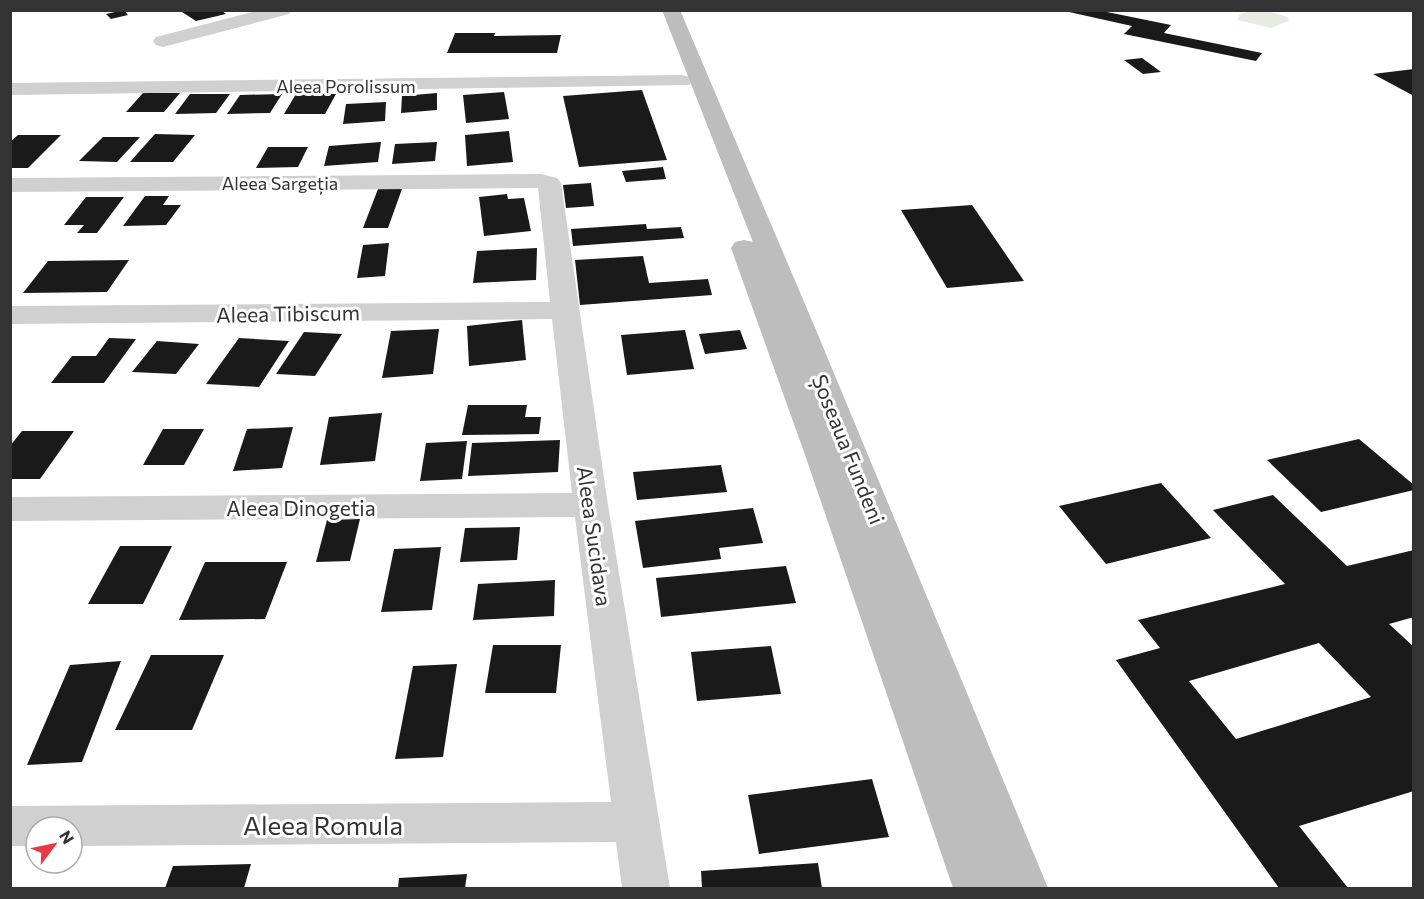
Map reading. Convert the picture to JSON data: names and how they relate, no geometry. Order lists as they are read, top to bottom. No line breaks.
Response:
{"streets":{"main road":["Șoseaua Fundeni"],"street":["Aleea Porolissum","Aleea Sargeția","Aleea Tibiscum","Aleea Dinogetia","Aleea Sucidava","Aleea Romula"]},"crossings":[["Aleea Porolissum","Șoseaua Fundeni"],["Aleea Sargeția","Aleea Sucidava"],["Aleea Tibiscum","Aleea Sucidava"],["Aleea Dinogetia","Aleea Sucidava"],["Aleea Sucidava","Aleea Romula"]],"north":"top right"}
